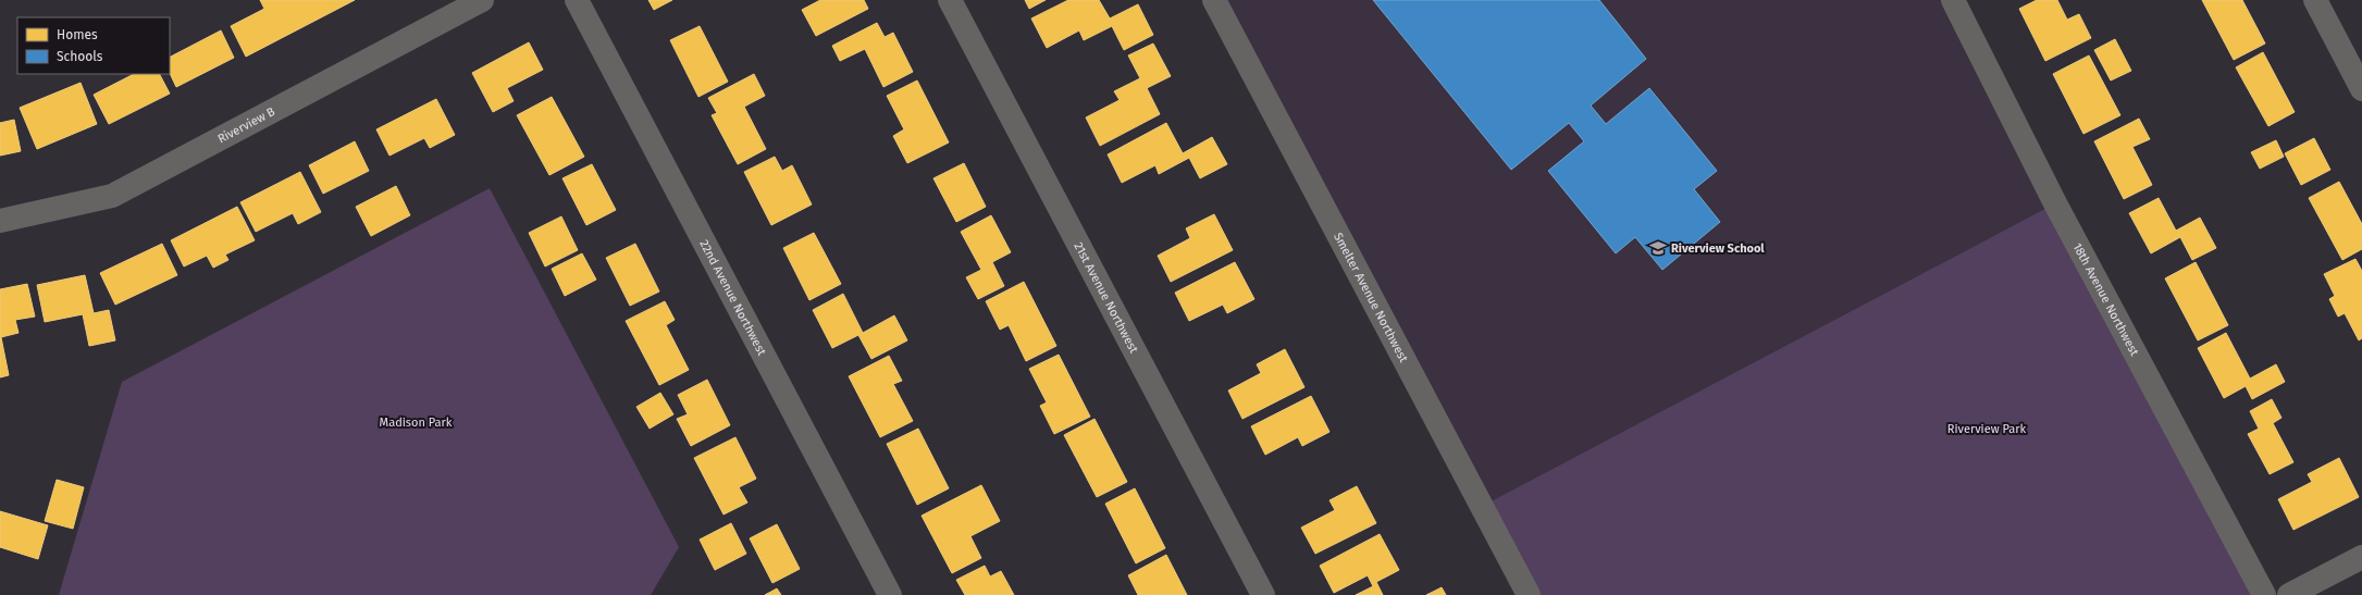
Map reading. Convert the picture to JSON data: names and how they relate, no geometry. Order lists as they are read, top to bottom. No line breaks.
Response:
{"streets":{"street":["Riverview B","22nd Avenue Northwest","21st Avenue Northwest","Smelter Avenue Northwest","18th Avenue Northwest"]},"parks":["Madison Park","Riverview Park"],"places":{"school or university":["Riverview School"]},"legend":["Homes","Schools"]}
